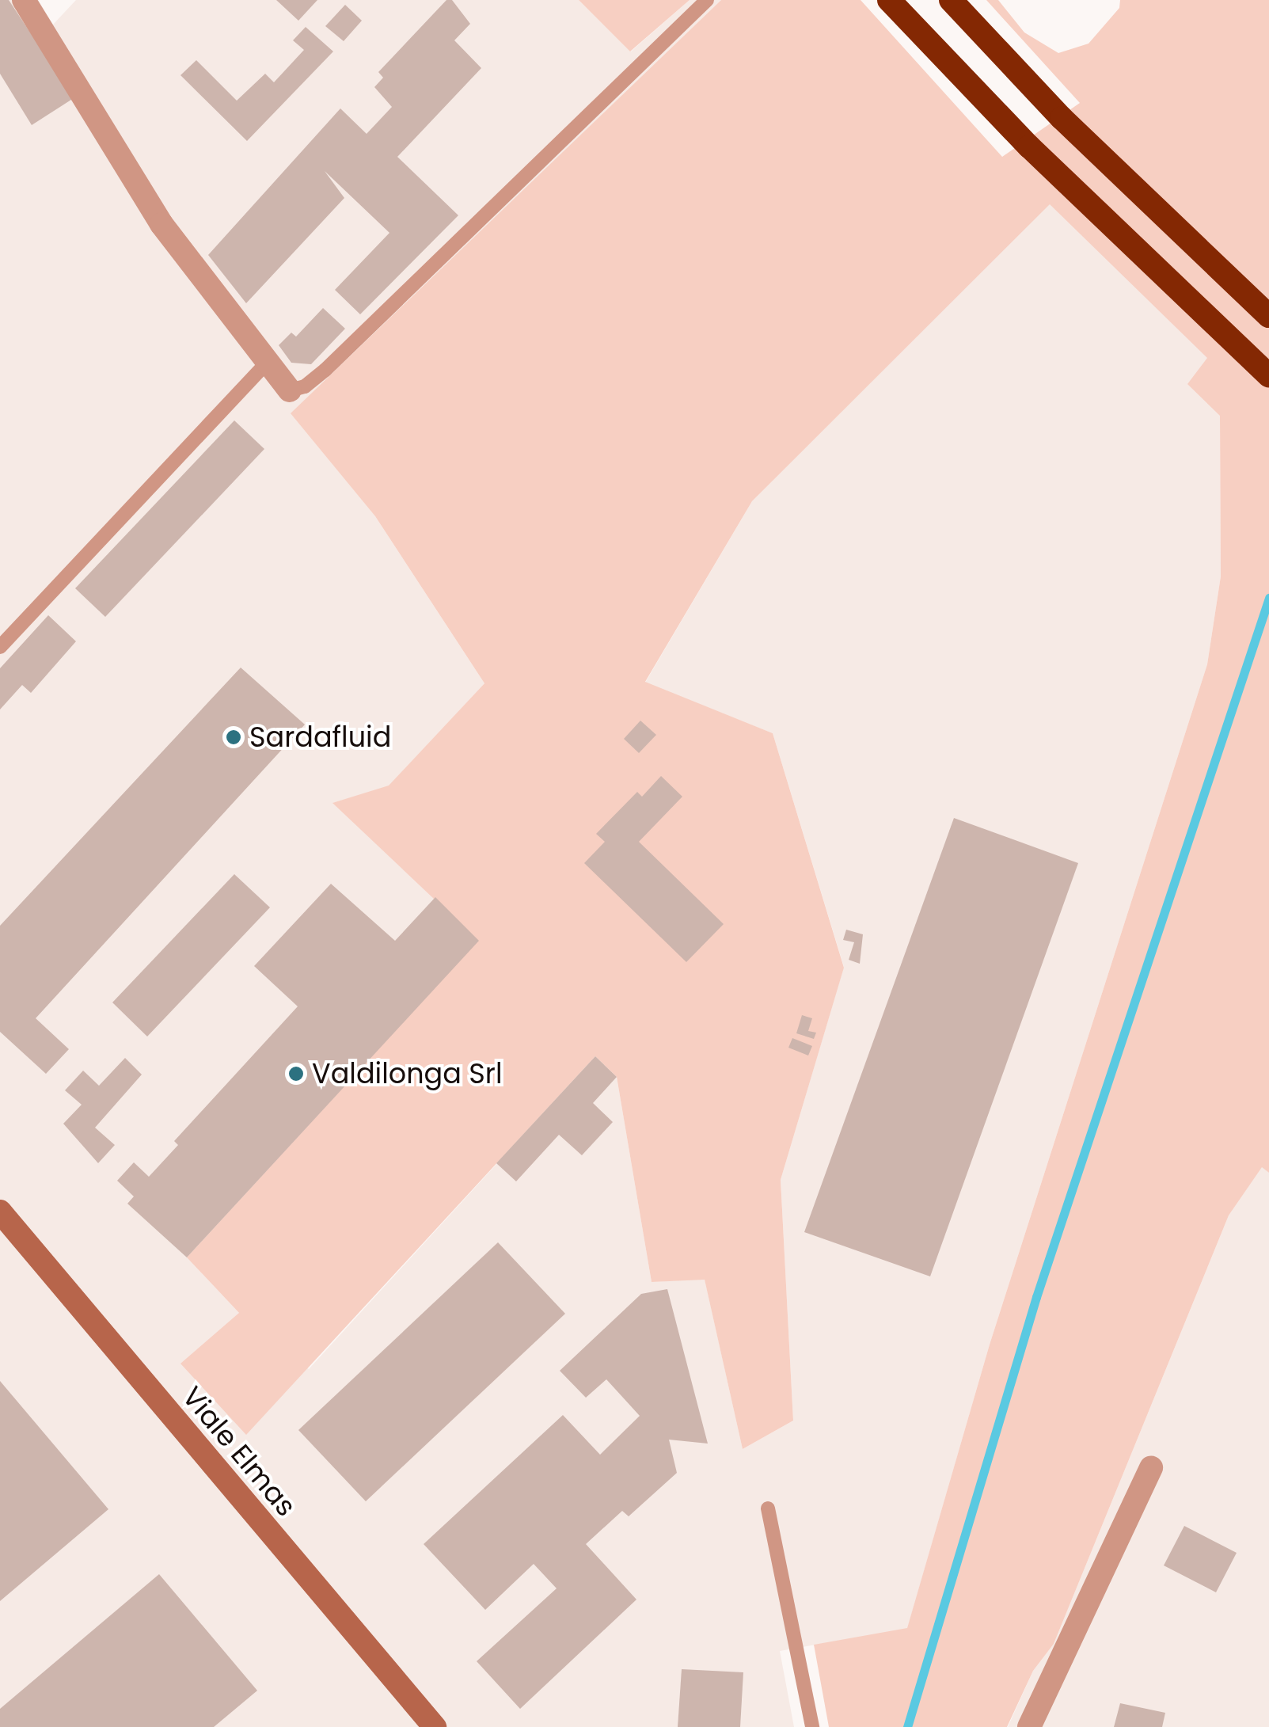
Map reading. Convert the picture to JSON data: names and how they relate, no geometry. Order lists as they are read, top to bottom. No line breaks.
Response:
{"streets":{"main road":["Viale Elmas"]},"places":["Sardafluid","Valdilonga Srl"]}
